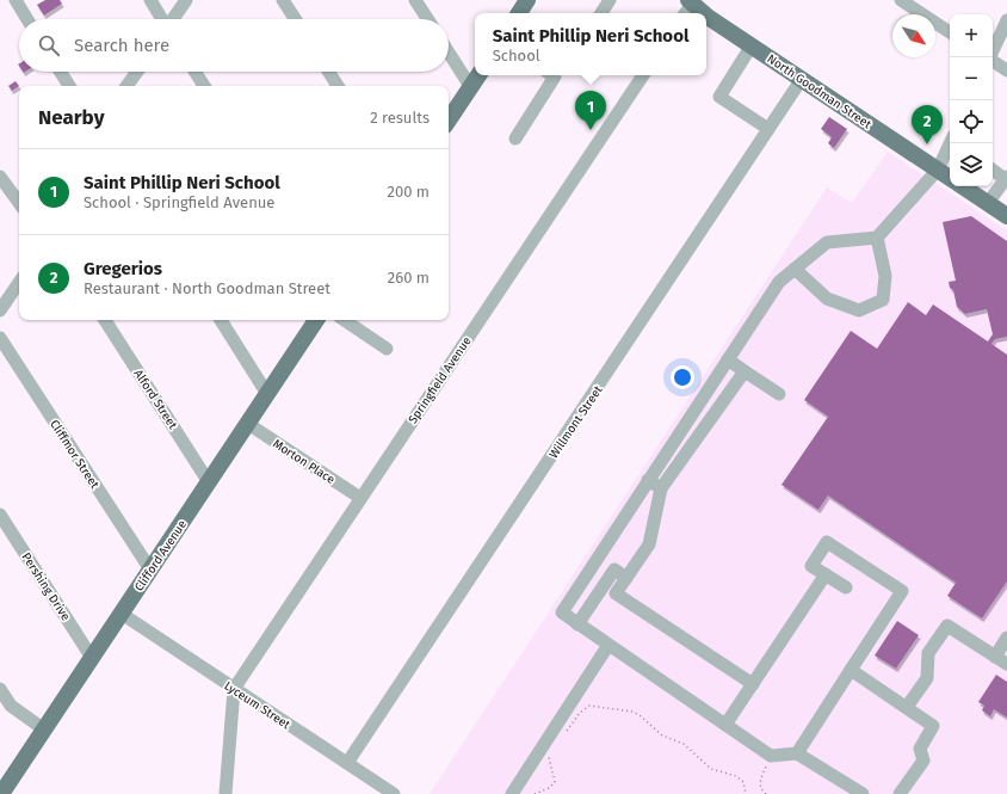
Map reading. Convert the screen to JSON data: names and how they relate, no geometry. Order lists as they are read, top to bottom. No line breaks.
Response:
{"streets":{"main road":["North Goodman Street","Clifford Avenue"],"street":["Springfield Avenue","Alford Street","Willmont Street","Cliffmor Street","Morton Place","Pershing Drive","Lyceum Street"]},"crossings":[["North Goodman Street","Willmont Street"],["Springfield Avenue","Morton Place"],["Springfield Avenue","Lyceum Street"],["Alford Street","Clifford Avenue"],["Willmont Street","Lyceum Street"],["Cliffmor Street","Clifford Avenue"],["Morton Place","Clifford Avenue"],["Clifford Avenue","Pershing Drive"],["Clifford Avenue","Lyceum Street"]],"north":"bottom right","page":{"popup":["Saint Phillip Neri School","School"],"map_buttons":["+","−"],"search":"Search here","heading":["Nearby","2 results"],"pins":["1","2"],"list":[{"mark":"1","name":"Saint Phillip Neri School","note":"School · Springfield Avenue","value":"200 m"},{"mark":"2","name":"Gregerios","note":"Restaurant · North Goodman Street","value":"260 m"}]}}
